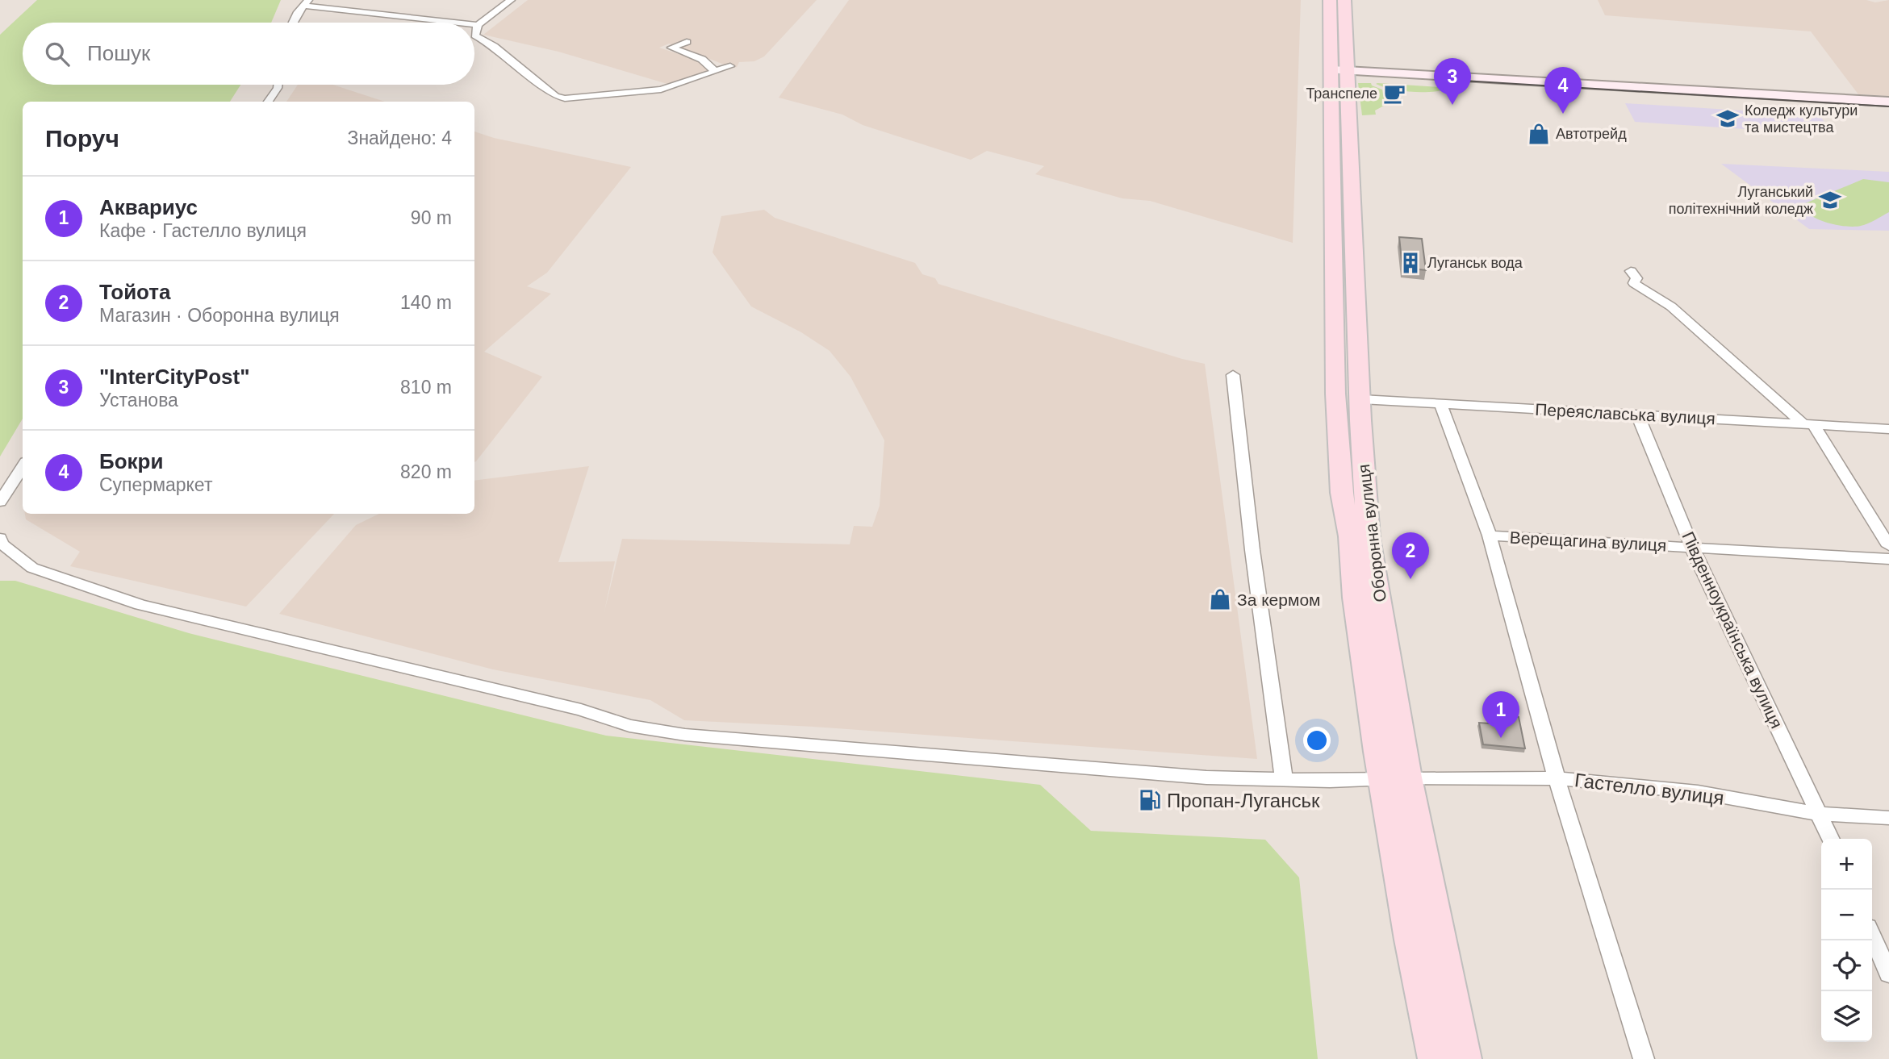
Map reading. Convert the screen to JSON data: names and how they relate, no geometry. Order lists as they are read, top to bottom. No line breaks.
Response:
{"streets":{"main road":["Оборонна вулиця"],"street":["Переяславська вулиця","Верещагина вулиця","Південноукраїнська вулиця","Гастелло вулиця"]},"crossings":[["Переяславська вулиця","Оборонна вулиця"],["Переяславська вулиця","Південноукраїнська вулиця"],["Оборонна вулиця","Гастелло вулиця"],["Верещагина вулиця","Південноукраїнська вулиця"],["Південноукраїнська вулиця","Гастелло вулиця"]],"places":{"cafe":["Транспеле"],"school or university":["Коледж культури та мистецтва","Луганський політехнічний коледж"],"shop":["Автотрейд","За кермом"],"building":["Луганськ вода"],"fuel station":["Пропан-Луганськ"]},"page":{"search":"Пошук","pins":["3","4","2","1"],"heading":["Поруч","Знайдено: 4"],"list":[{"mark":"1","name":"Аквариус","note":"Кафе · Гастелло вулиця","value":"90 m"},{"mark":"2","name":"Тойота","note":"Магазин · Оборонна вулиця","value":"140 m"},{"mark":"3","name":"\"InterCityPost\"","note":"Установа","value":"810 m"},{"mark":"4","name":"Бокри","note":"Супермаркет","value":"820 m"}],"map_buttons":["+","−"]}}
